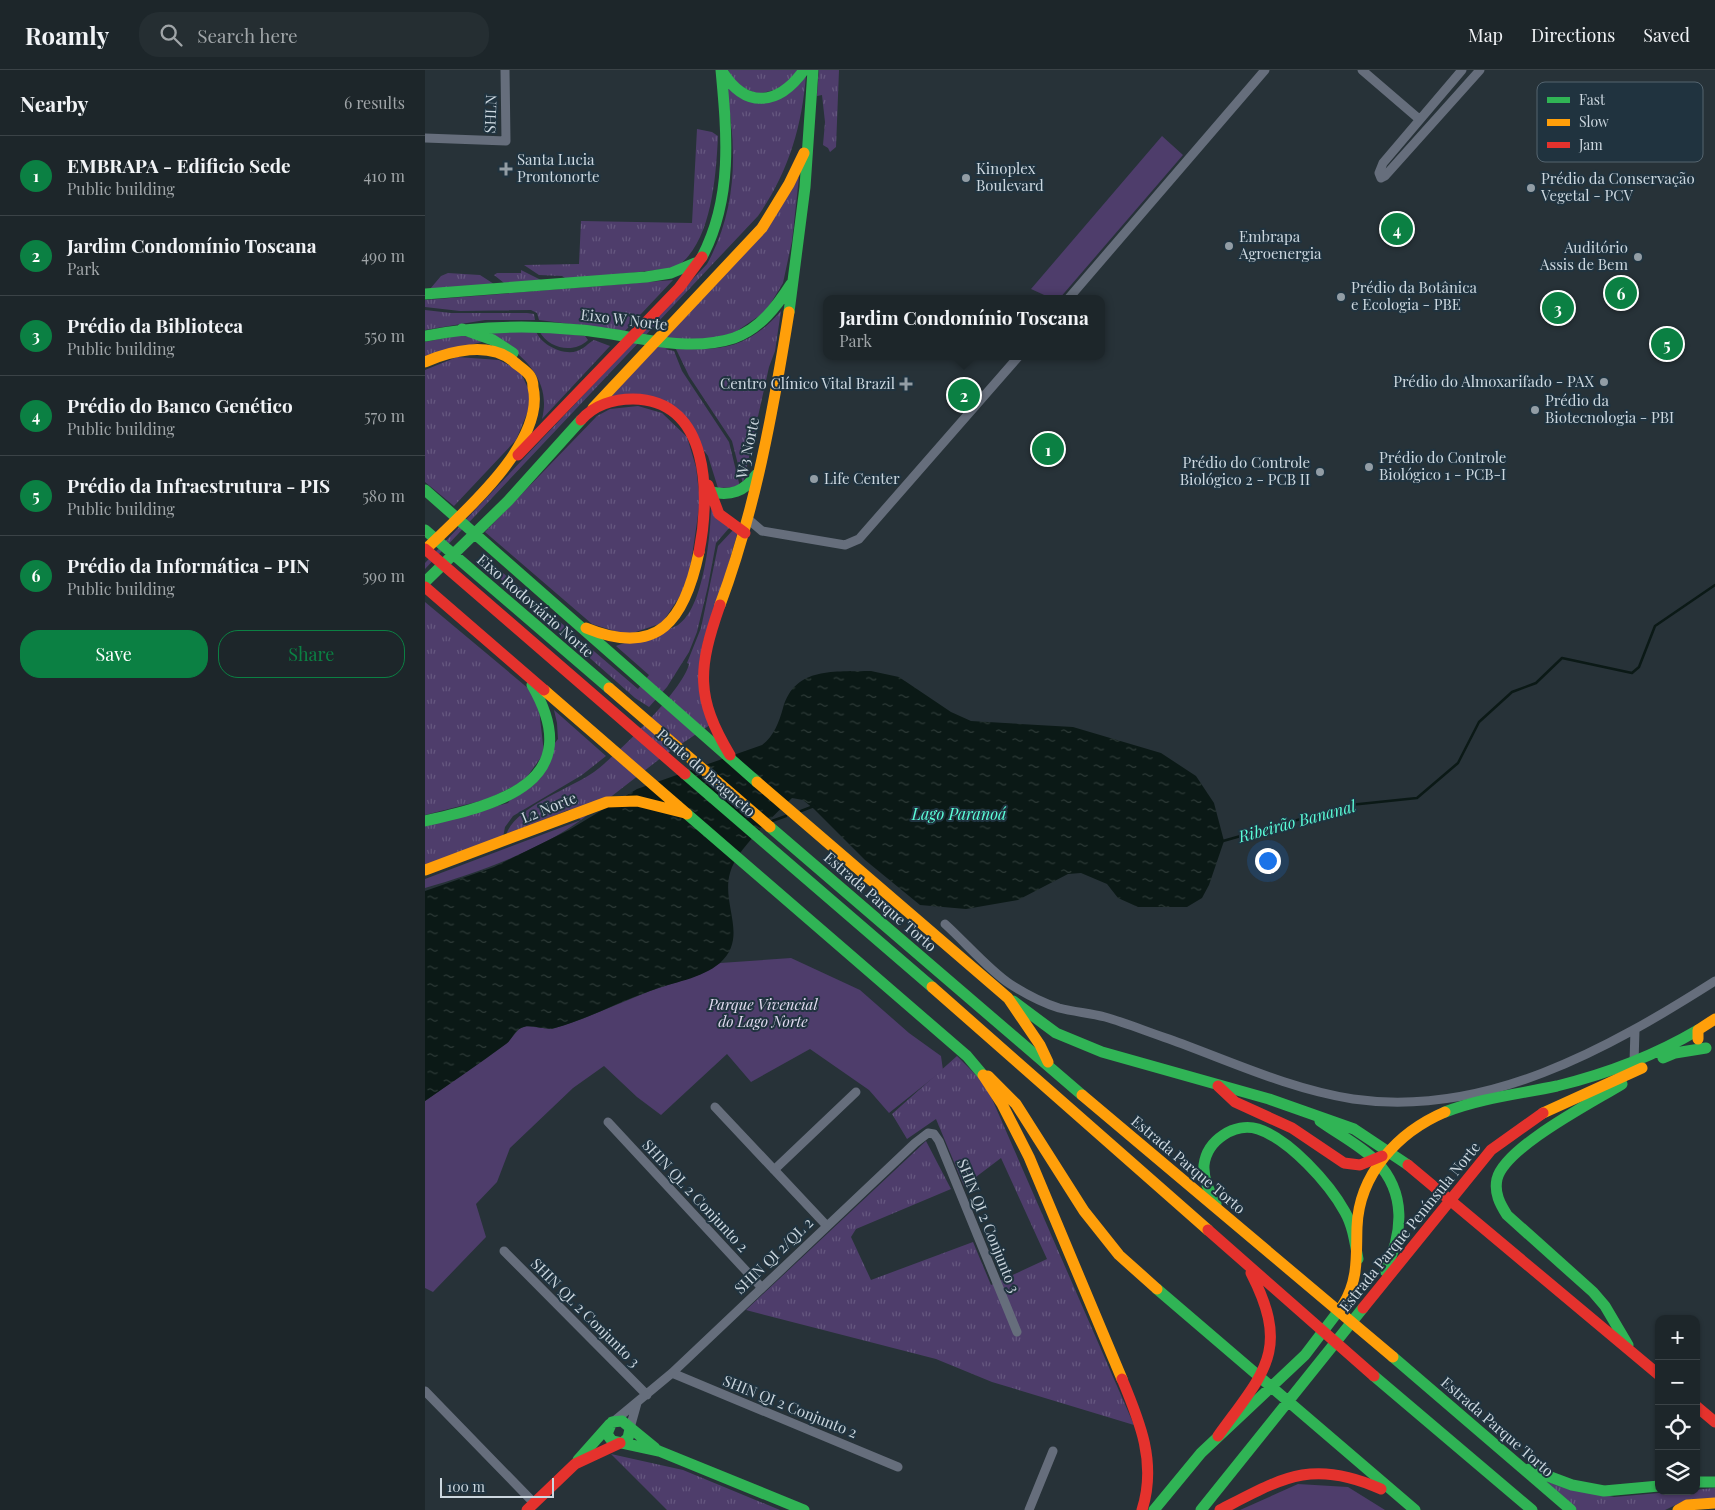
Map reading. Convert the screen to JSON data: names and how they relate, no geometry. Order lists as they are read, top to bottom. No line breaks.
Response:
{"streets":{"main road":["Eixo W Norte","W3 Norte","Eixo Rodoviário Norte","Ponte do Bragueto","L2 Norte","Estrada Parque Torto","Estrada Parque Península Norte","SHIN QI 2/QL 2"],"street":["SHLN","SHIN QL 2 Conjunto 2","SHIN QI 2 Conjunto 3","SHIN QL 2 Conjunto 3","SHIN QI 2 Conjunto 2"]},"crossings":[["Eixo W Norte","W3 Norte"],["Eixo Rodoviário Norte","Ponte do Bragueto"],["Ponte do Bragueto","Estrada Parque Torto"],["SHIN QL 2 Conjunto 2","SHIN QI 2/QL 2"],["SHIN QI 2 Conjunto 3","SHIN QI 2/QL 2"],["SHIN QI 2/QL 2","SHIN QL 2 Conjunto 3"],["SHIN QI 2/QL 2","SHIN QI 2 Conjunto 2"]],"water":["Lago Paranoá","Ribeirão Bananal"],"parks":["Parque Vivencial do Lago Norte"],"places":{"health":["Santa Lucia Prontonorte","Centro Clínico Vital Brazil"],"other":["Kinoplex Boulevard","Prédio da Conservação Vegetal - PCV","Embrapa Agroenergia","Auditório Assis de Bem","Prédio da Botânica e Ecologia - PBE","Prédio do Almoxarifado - PAX","Prédio da Biotecnologia - PBI","Prédio do Controle Biológico 1 - PCB-I","Prédio do Controle Biológico 2 - PCB II","Life Center"]},"legend":["Fast","Slow","Jam"],"scale_bar":"100 m","page":{"header":"Roamly","search":"Search here","nav":["Map","Directions","Saved"],"heading":["Nearby","6 results"],"list":[{"mark":"1","name":"EMBRAPA - Edificio Sede","note":"Public building","value":"410 m"},{"mark":"2","name":"Jardim Condomínio Toscana","note":"Park","value":"490 m"},{"mark":"3","name":"Prédio da Biblioteca","note":"Public building","value":"550 m"},{"mark":"4","name":"Prédio do Banco Genético","note":"Public building","value":"570 m"},{"mark":"5","name":"Prédio da Infraestrutura - PIS","note":"Public building","value":"580 m"},{"mark":"6","name":"Prédio da Informática - PIN","note":"Public building","value":"590 m"}],"pins":["4","6","3","5","2","1"],"popup":["Jardim Condomínio Toscana","Park"],"buttons":["Save","Share"],"map_buttons":["+","−"],"scale":"100 m"}}
